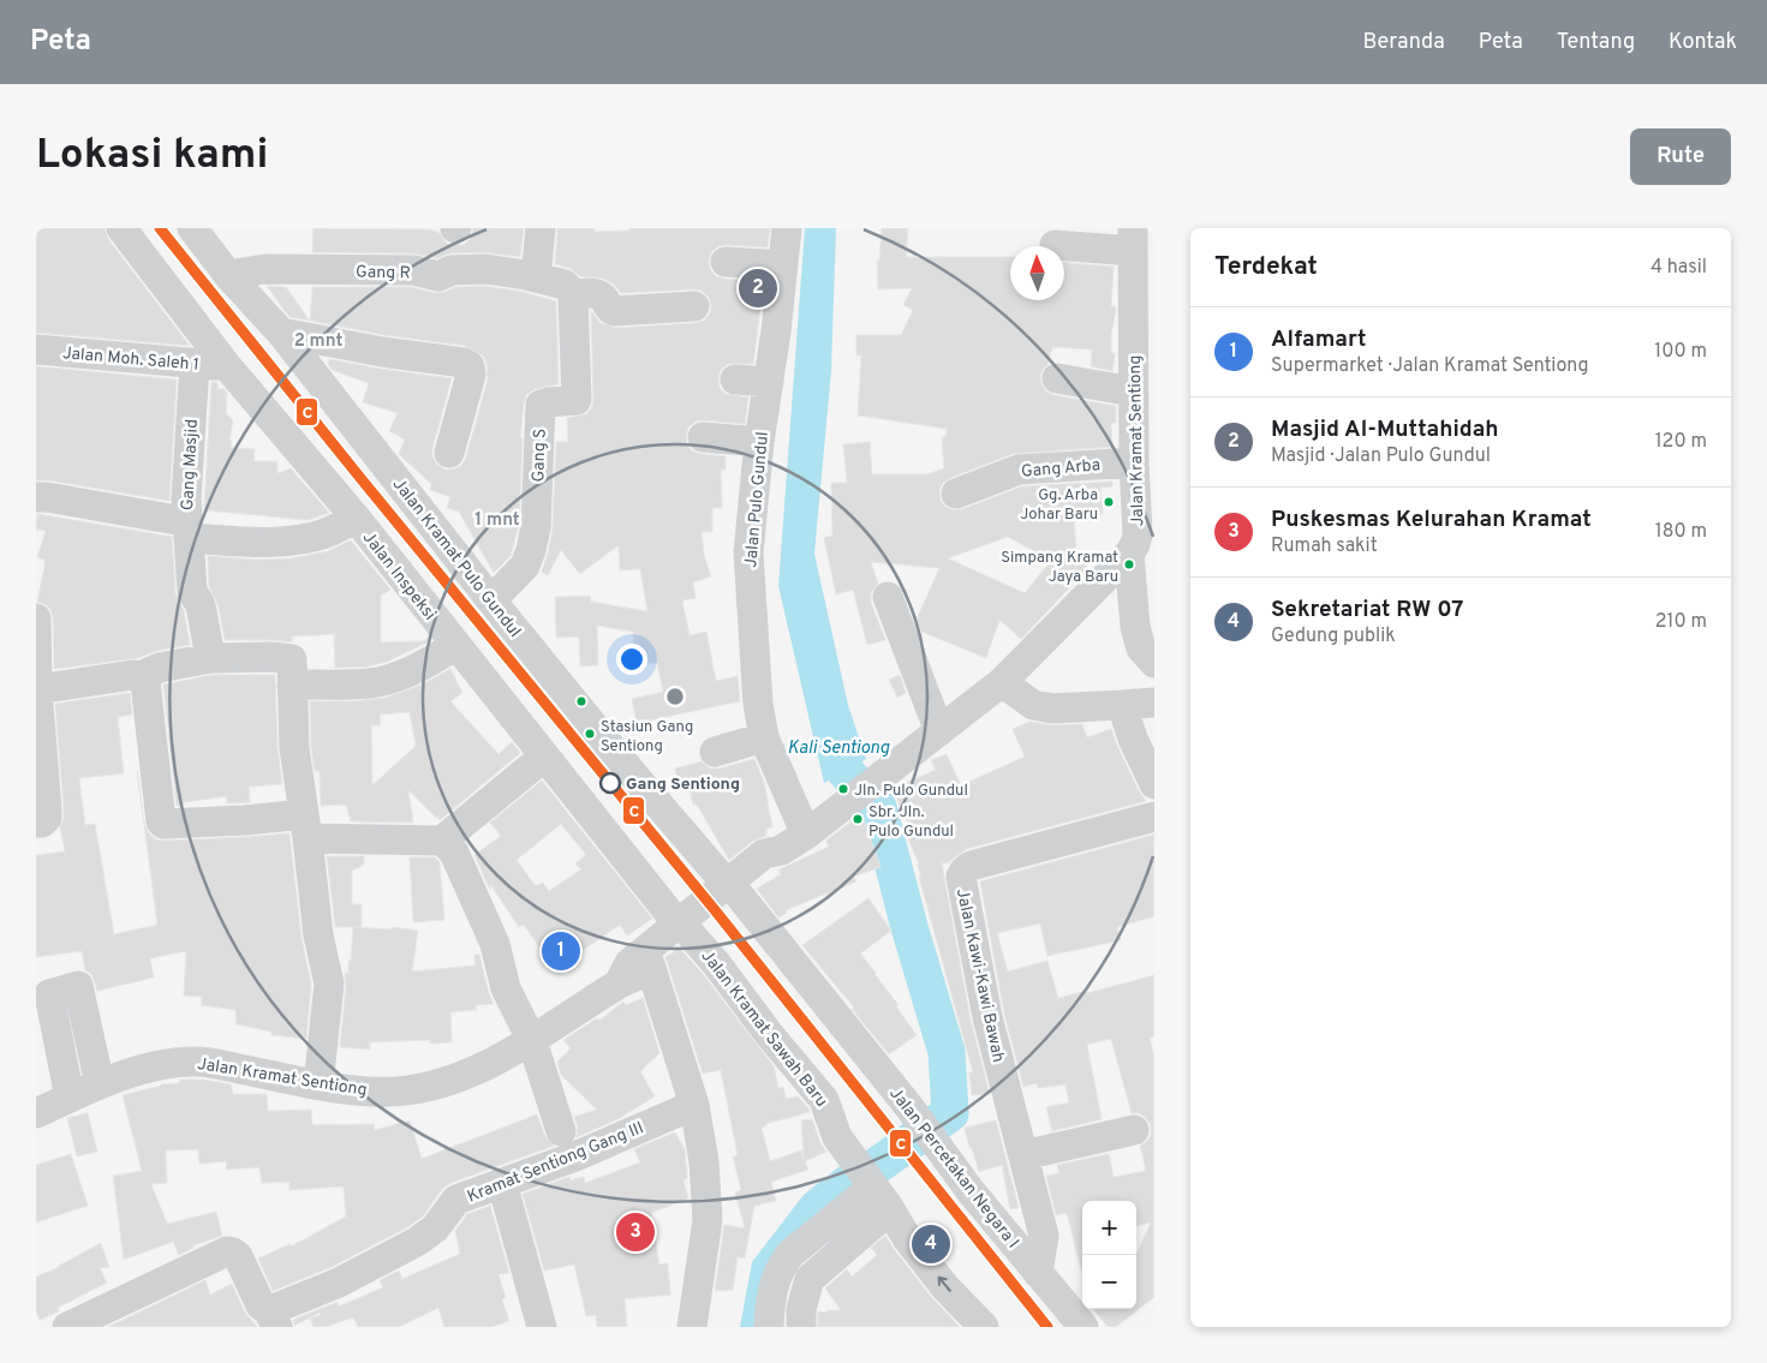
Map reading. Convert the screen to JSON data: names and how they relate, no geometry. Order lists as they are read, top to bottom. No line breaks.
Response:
{"streets":{"street":["Gang R","Jalan Moh. Saleh 1","Jalan Kramat Sentiong","Gang S","Gang Masjid","Gang Arba","Jalan Pulo Gundul","Jalan Kramat Pulo Gundul","Jalan Inspeksi","Jalan Kawi-Kawi Bawah","Jalan Kramat Sawah Baru","Kramat Sentiong Gang III","Jalan Percetakan Negara I"]},"crossings":[["Gang R","Jalan Kramat Pulo Gundul"],["Jalan Moh. Saleh 1","Gang Masjid"],["Jalan Moh. Saleh 1","Jalan Inspeksi"],["Jalan Kramat Sentiong","Gang Arba"],["Jalan Kramat Sentiong","Jalan Pulo Gundul"],["Jalan Kramat Sentiong","Jalan Kramat Pulo Gundul"],["Jalan Kramat Sentiong","Jalan Inspeksi"],["Jalan Kramat Sentiong","Jalan Kramat Sawah Baru"],["Jalan Kramat Sentiong","Jalan Percetakan Negara I"],["Gang S","Jalan Kramat Pulo Gundul"],["Jalan Kramat Pulo Gundul","Jalan Percetakan Negara I"],["Jalan Inspeksi","Jalan Kramat Sawah Baru"],["Jalan Kawi-Kawi Bawah","Jalan Percetakan Negara I"]],"one_way":["Jalan Kramat Sawah Baru"],"water":["Kali Sentiong"],"places":["Gg. Arba Johar Baru","Simpang Kramat Jaya Baru","Stasiun Gang Sentiong","Gang Sentiong","Jln. Pulo Gundul","Sbr. Jln. Pulo Gundul"],"lines":["transit line C"],"north":"top","page":{"header":"Peta","nav":["Beranda","Peta","Tentang","Kontak"],"buttons":"Rute","title":"Lokasi kami","heading":["Terdekat","4 hasil"],"pins":["2","1","3","4"],"list":[{"mark":"1","name":"Alfamart","note":"Supermarket · Jalan Kramat Sentiong","value":"100 m"},{"mark":"2","name":"Masjid Al-Muttahidah","note":"Masjid · Jalan Pulo Gundul","value":"120 m"},{"mark":"3","name":"Puskesmas Kelurahan Kramat","note":"Rumah sakit","value":"180 m"},{"mark":"4","name":"Sekretariat RW 07","note":"Gedung publik","value":"210 m"}],"map_buttons":["+","−"]},"rings":["2 mnt","1 mnt"]}
